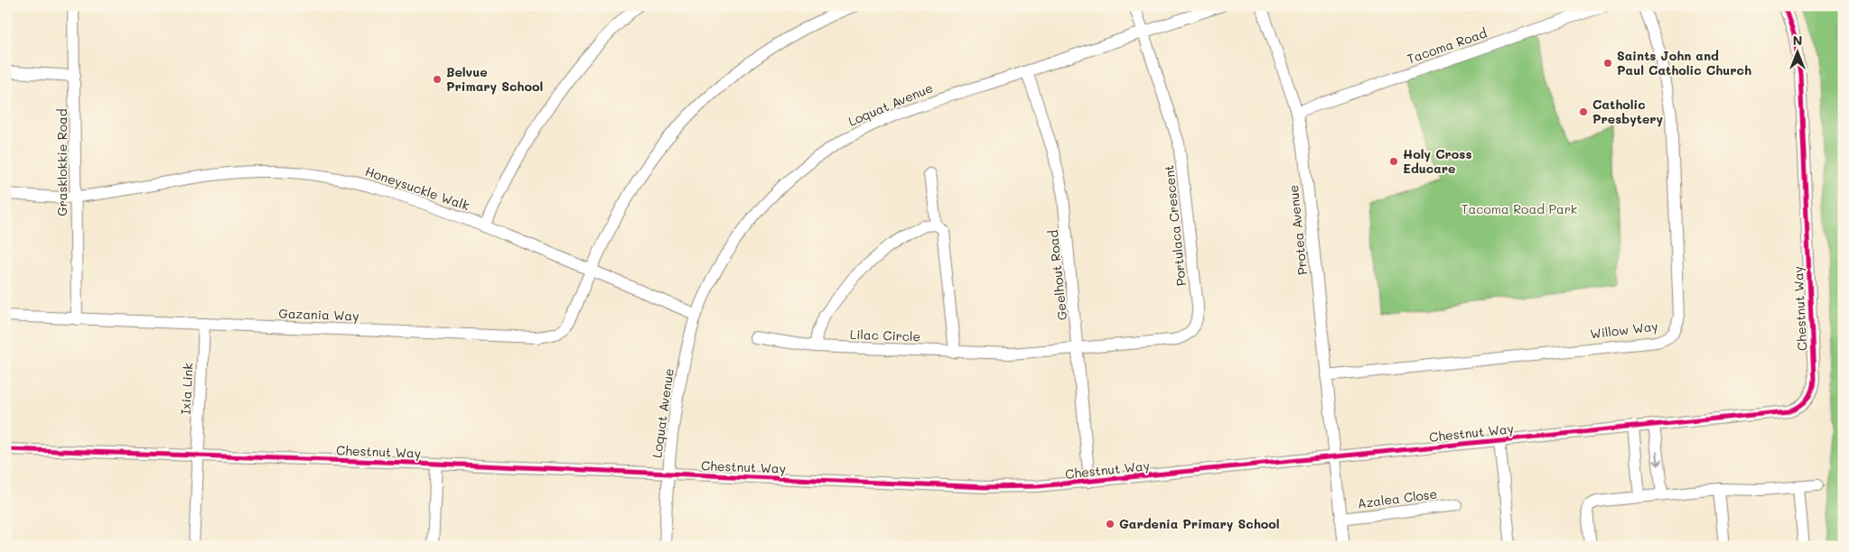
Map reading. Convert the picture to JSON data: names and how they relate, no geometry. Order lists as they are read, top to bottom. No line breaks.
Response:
{"streets":{"street":["Tacoma Road","Loquat Avenue","Grasklokkie Road","Honeysuckle Walk","Portulaca Crescent","Protea Avenue","Geelhout Road","Chestnut Way","Gazania Way","Willow Way","Lilac Circle","Ixia Link","Azalea Close"]},"crossings":[["Tacoma Road","Protea Avenue"],["Loquat Avenue","Honeysuckle Walk"],["Loquat Avenue","Portulaca Crescent"],["Loquat Avenue","Geelhout Road"],["Loquat Avenue","Chestnut Way"],["Grasklokkie Road","Honeysuckle Walk"],["Grasklokkie Road","Gazania Way"],["Honeysuckle Walk","Gazania Way"],["Portulaca Crescent","Geelhout Road"],["Portulaca Crescent","Lilac Circle"],["Protea Avenue","Chestnut Way"],["Protea Avenue","Willow Way"],["Protea Avenue","Azalea Close"],["Geelhout Road","Chestnut Way"],["Geelhout Road","Lilac Circle"],["Chestnut Way","Ixia Link"],["Gazania Way","Ixia Link"]],"parks":["Tacoma Road Park"],"places":["Saints John and Paul Catholic Church","Belvue Primary School","Catholic Presbytery","Holy Cross Educare","Gardenia Primary School"],"north":"top"}
